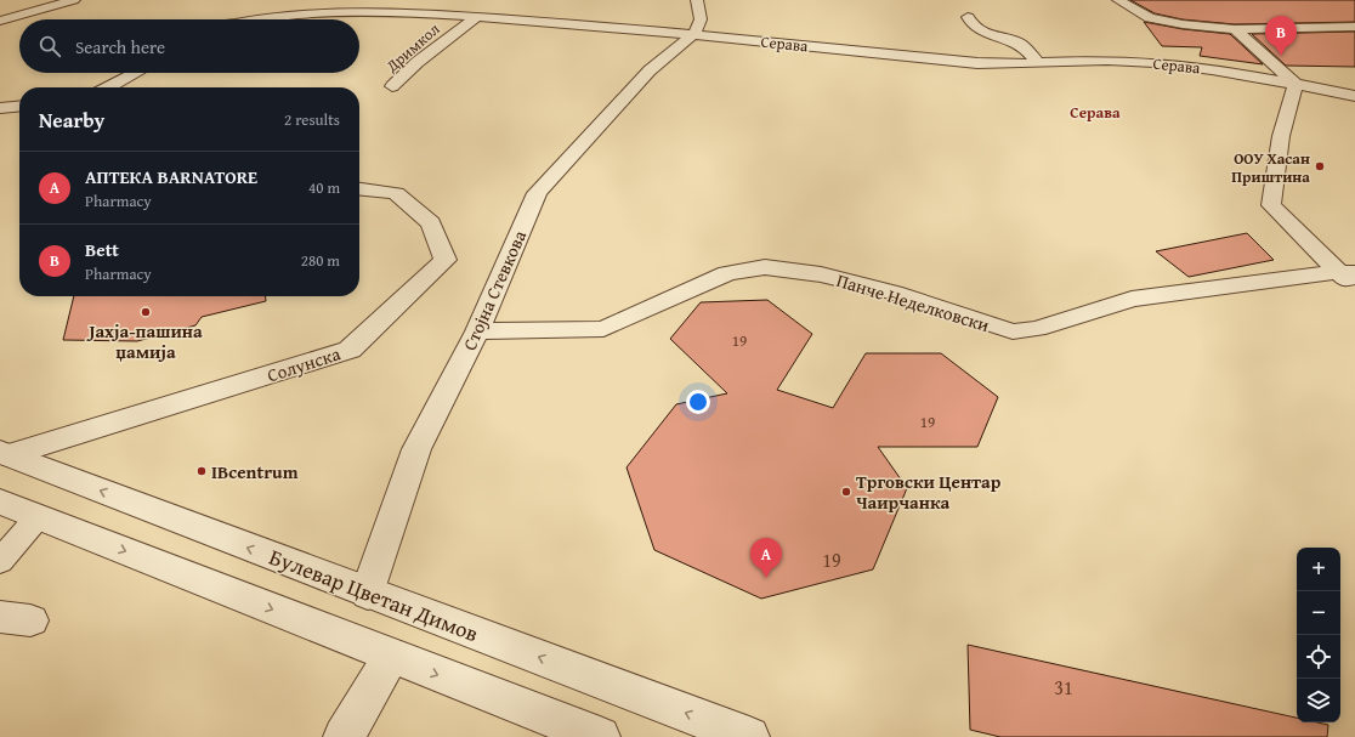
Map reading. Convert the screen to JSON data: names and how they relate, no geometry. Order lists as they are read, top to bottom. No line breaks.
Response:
{"streets":{"street":["Серава","Дримкол","Стојна Стевкова","Панче Неделковски","Солунска","Булевар Цветан Димов"]},"crossings":[["Серава","Дримкол"],["Серава","Стојна Стевкова"],["Стојна Стевкова","Панче Неделковски"],["Стојна Стевкова","Булевар Цветан Димов"],["Солунска","Булевар Цветан Димов"]],"districts":["Серава"],"places":["ООУ Хасан Приштина","Јахја-пашина џамија","IBcentrum","Трговски Центар Чаирчанка"],"house_numbers":["19","19","19","31"],"page":{"pins":["B","A"],"search":"Search here","heading":["Nearby","2 results"],"list":[{"mark":"A","name":"АПТЕКА BARNATORE","note":"Pharmacy","value":"40 m"},{"mark":"B","name":"Bett","note":"Pharmacy","value":"280 m"}],"map_buttons":["+","−"]}}
